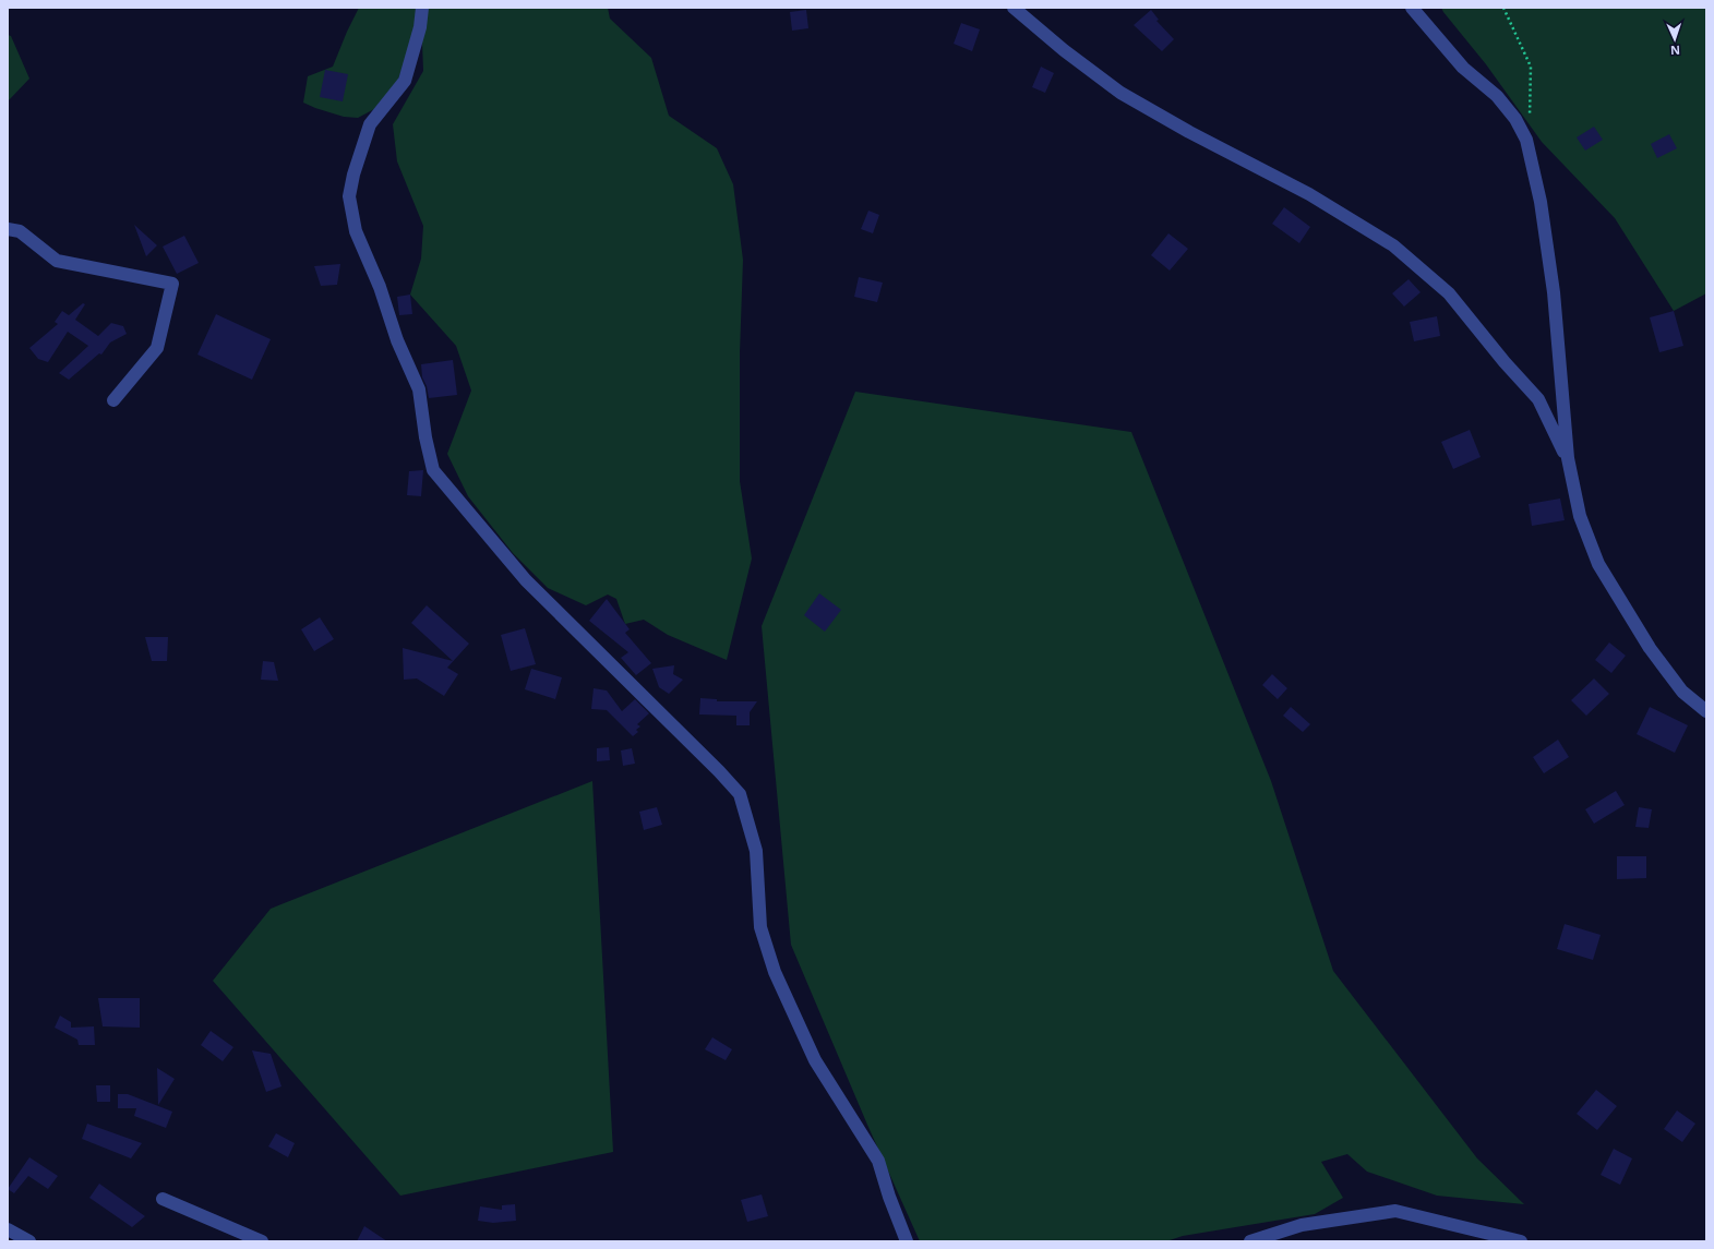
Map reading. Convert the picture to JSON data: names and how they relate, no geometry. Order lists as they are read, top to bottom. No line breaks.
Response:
{"north":"bottom"}
